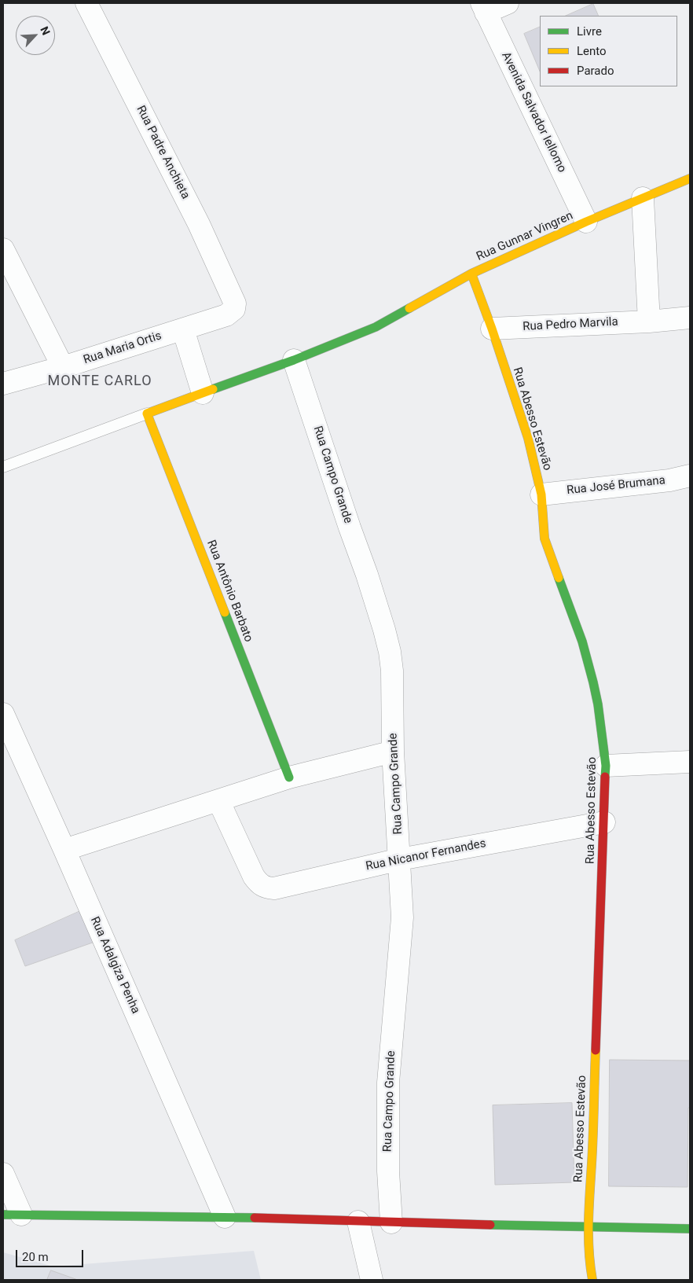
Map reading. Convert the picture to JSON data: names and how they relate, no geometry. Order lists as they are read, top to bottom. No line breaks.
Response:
{"streets":{"street":["Avenida Salvador Iellomo","Rua Padre Anchieta","Rua Gunnar Vingren","Rua Pedro Marvila","Rua Maria Ortis","Rua Abesso Estevão","Rua Campo Grande","Rua José Brumana","Rua Antônio Barbato","Rua Nicanor Fernandes","Rua Adalgiza Penha"]},"crossings":[["Avenida Salvador Iellomo","Rua Gunnar Vingren"],["Rua Padre Anchieta","Rua Maria Ortis"],["Rua Gunnar Vingren","Rua Abesso Estevão"],["Rua Gunnar Vingren","Rua Campo Grande"],["Rua Gunnar Vingren","Rua Antônio Barbato"],["Rua Pedro Marvila","Rua Abesso Estevão"],["Rua Abesso Estevão","Rua José Brumana"],["Rua Abesso Estevão","Rua Nicanor Fernandes"],["Rua Campo Grande","Rua Nicanor Fernandes"]],"districts":["MONTE CARLO"],"legend":["Livre","Lento","Parado"],"scale_bar":"20 m","north":"top right"}
